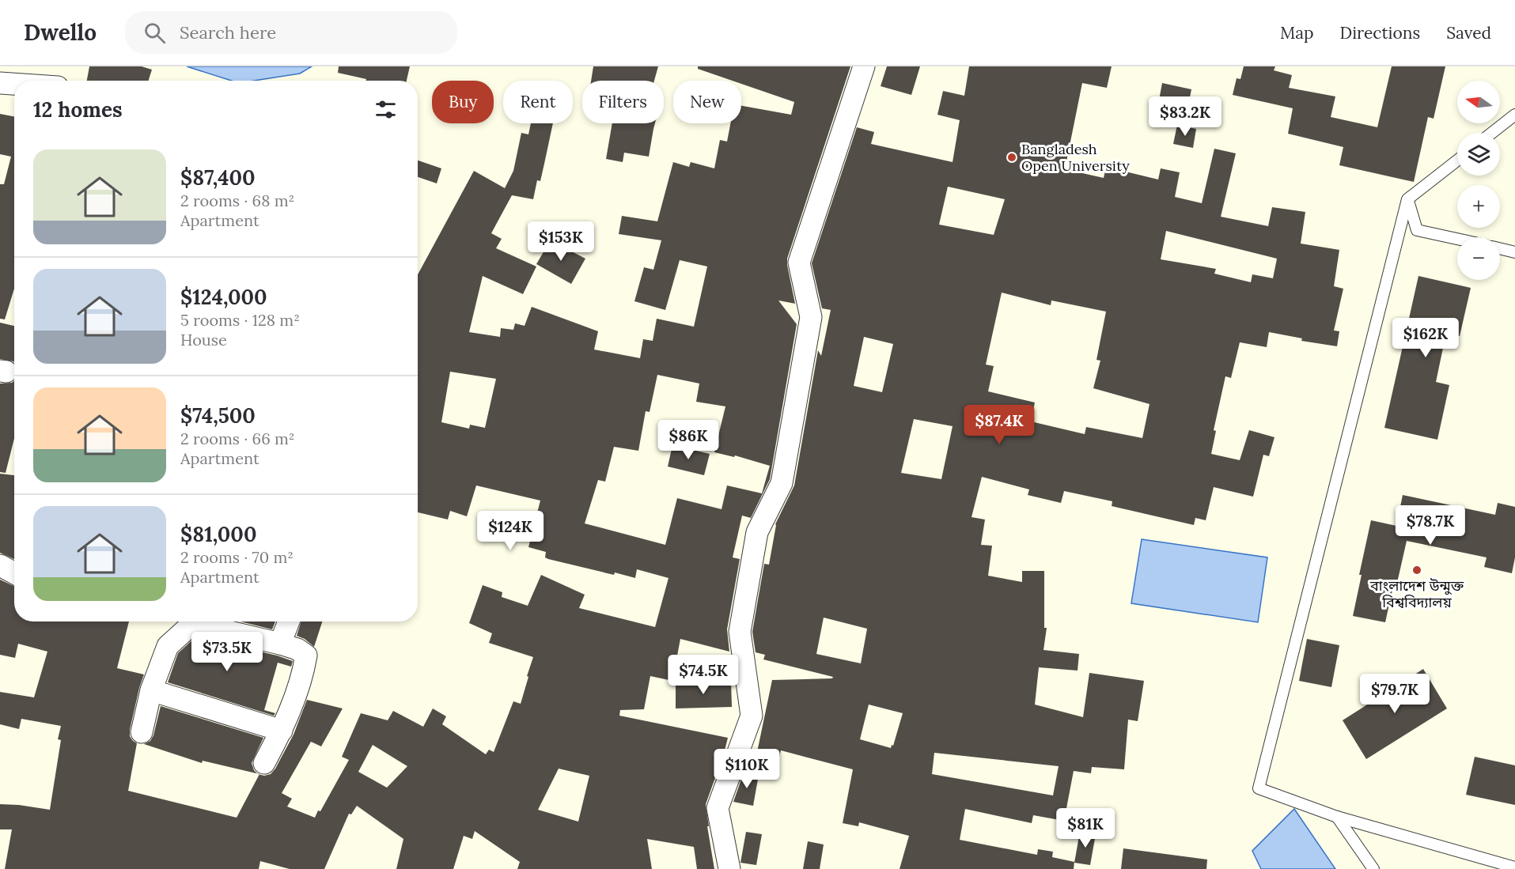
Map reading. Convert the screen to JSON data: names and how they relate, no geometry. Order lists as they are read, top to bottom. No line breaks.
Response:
{"places":["Bangladesh Open University","বাংলাদেশ উন্মুক্ত বিশ্ববিদ্যালয়"],"north":"left","page":{"header":"Dwello","search":"Search here","nav":["Map","Directions","Saved"],"map_buttons":["+","−"],"chip":["Buy","Rent","Filters","New"],"heading":"12 homes","price":["$83.2K","$153K","$162K","$87.4K","$86K","$78.7K","$124K","$73.5K","$74.5K","$79.7K","$110K","$81K"],"list":[{"name":"$87,400","note":"2 rooms · 68 m² · Apartment"},{"name":"$124,000","note":"5 rooms · 128 m² · House"},{"name":"$74,500","note":"2 rooms · 66 m² · Apartment"},{"name":"$81,000","note":"2 rooms · 70 m² · Apartment"}]}}
